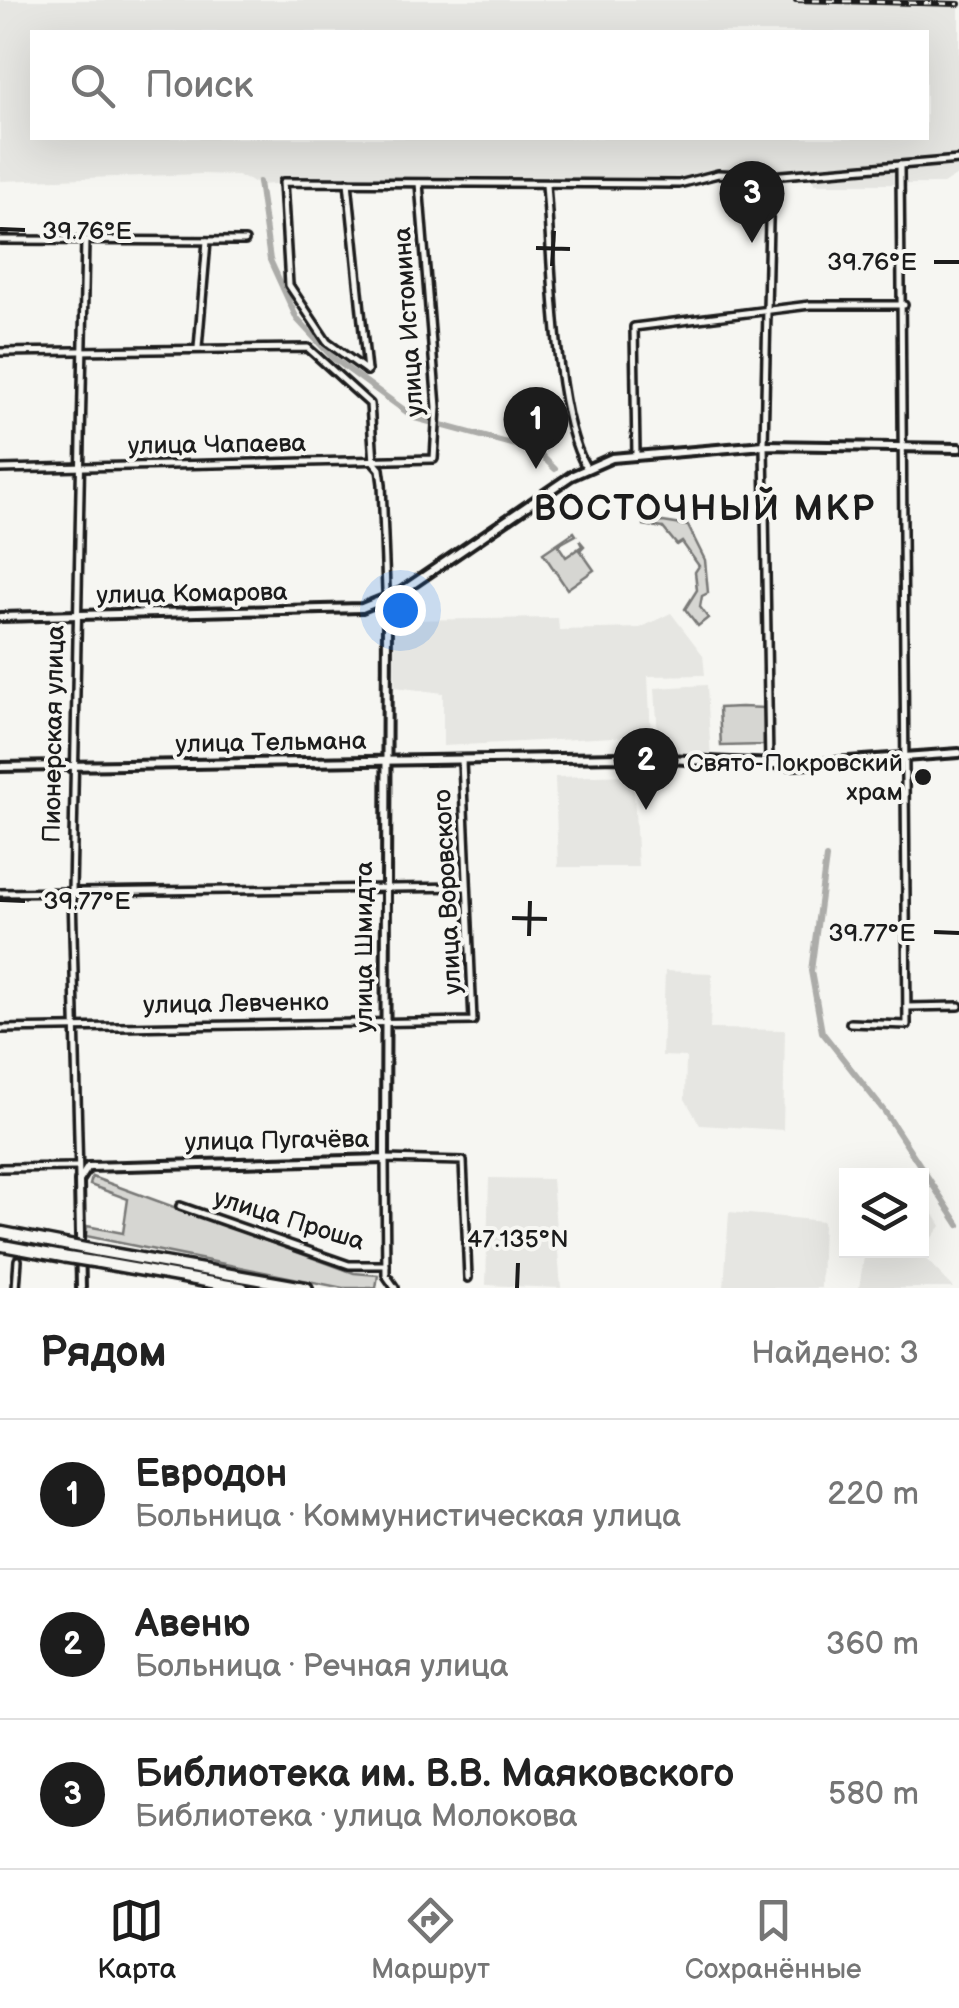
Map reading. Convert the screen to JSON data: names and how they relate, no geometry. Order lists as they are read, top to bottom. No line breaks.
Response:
{"streets":{"street":["улица Истомина","улица Чапаева","улица Комарова","Пионерская улица","улица Тельмана","улица Воровского","улица Шмидта","улица Левченко","улица Пугачёва","улица Проша"]},"crossings":[["улица Истомина","улица Чапаева"],["улица Чапаева","Пионерская улица"],["улица Чапаева","улица Шмидта"],["улица Комарова","Пионерская улица"],["улица Комарова","улица Шмидта"],["Пионерская улица","улица Тельмана"],["Пионерская улица","улица Левченко"],["Пионерская улица","улица Пугачёва"],["улица Тельмана","улица Воровского"],["улица Тельмана","улица Шмидта"],["улица Воровского","улица Левченко"],["улица Шмидта","улица Левченко"],["улица Шмидта","улица Пугачёва"],["улица Шмидта","улица Проша"]],"districts":["ВОСТОЧНЫЙ МКР"],"places":["Свято-Покровский храм"],"page":{"search":"Поиск","pins":["3","1","2"],"heading":["Рядом","Найдено: 3"],"list":[{"mark":"1","name":"Евродон","note":"Больница · Коммунистическая улица","value":"220 m"},{"mark":"2","name":"Авеню","note":"Больница · Речная улица","value":"360 m"},{"mark":"3","name":"Библиотека им. В.В. Маяковского","note":"Библиотека · улица Молокова","value":"580 m"}],"nav":["Карта","Маршрут","Сохранённые"]},"coordinates":["39.76°E","39.77°E","47.135°N"]}
